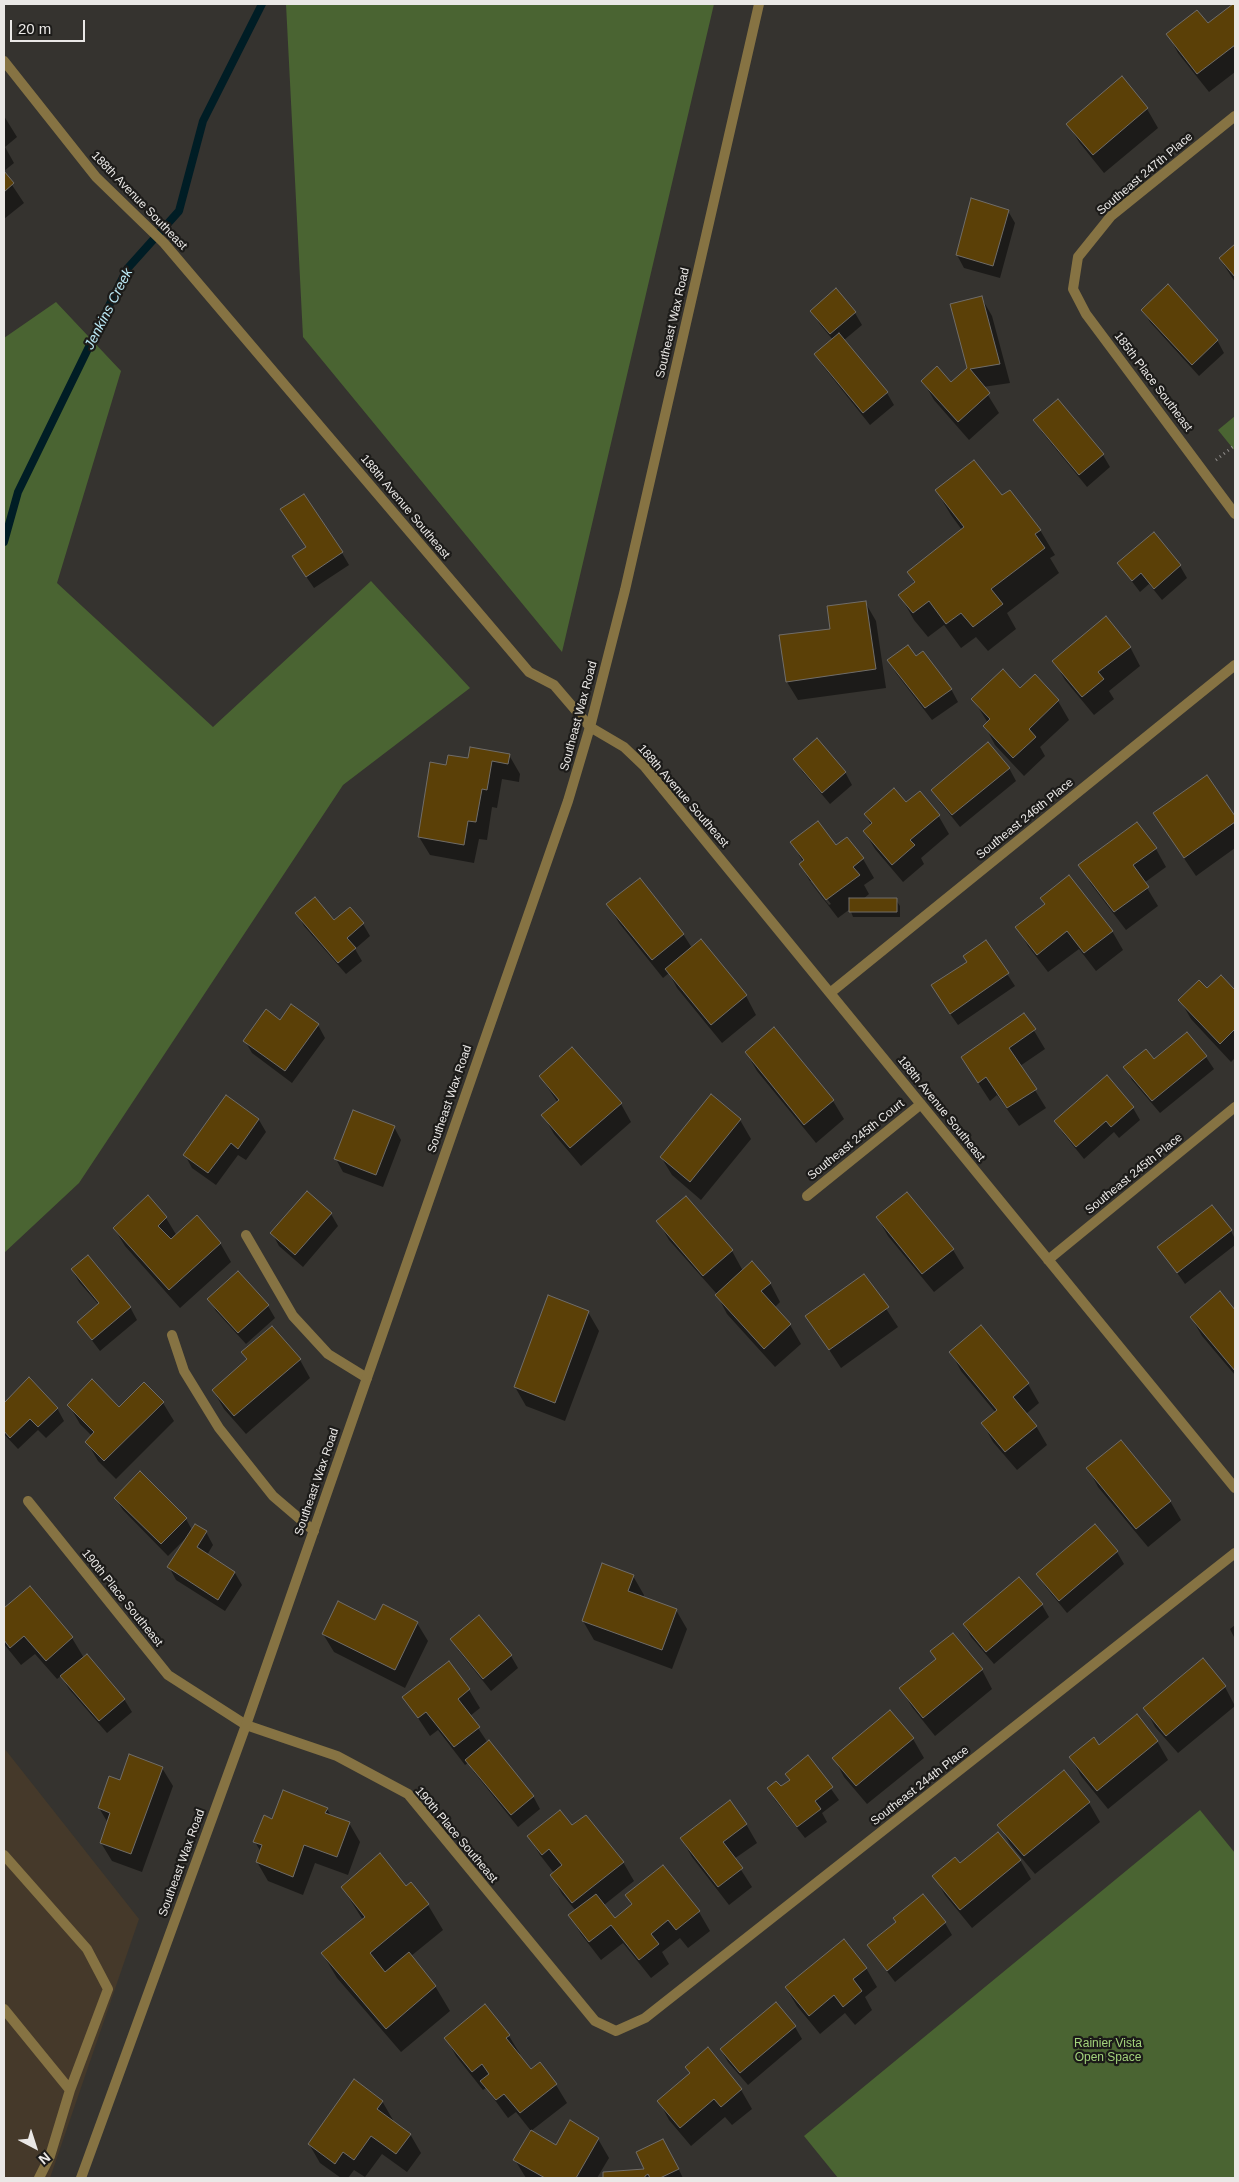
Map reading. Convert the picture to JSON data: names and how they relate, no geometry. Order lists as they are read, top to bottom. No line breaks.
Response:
{"streets":{"street":["Southeast 247th Place","188th Avenue Southeast","Southeast Wax Road","185th Place Southeast","Southeast 246th Place","Southeast 245th Court","Southeast 245th Place","190th Place Southeast","Southeast 244th Place"]},"crossings":[["Southeast 247th Place","185th Place Southeast"],["188th Avenue Southeast","Southeast Wax Road"],["188th Avenue Southeast","Southeast 246th Place"],["188th Avenue Southeast","Southeast 245th Court"],["188th Avenue Southeast","Southeast 245th Place"],["Southeast Wax Road","190th Place Southeast"],["190th Place Southeast","Southeast 244th Place"]],"water":["Jenkins Creek"],"parks":["Rainier Vista Open Space"],"scale_bar":"20 m","north":"bottom right"}
